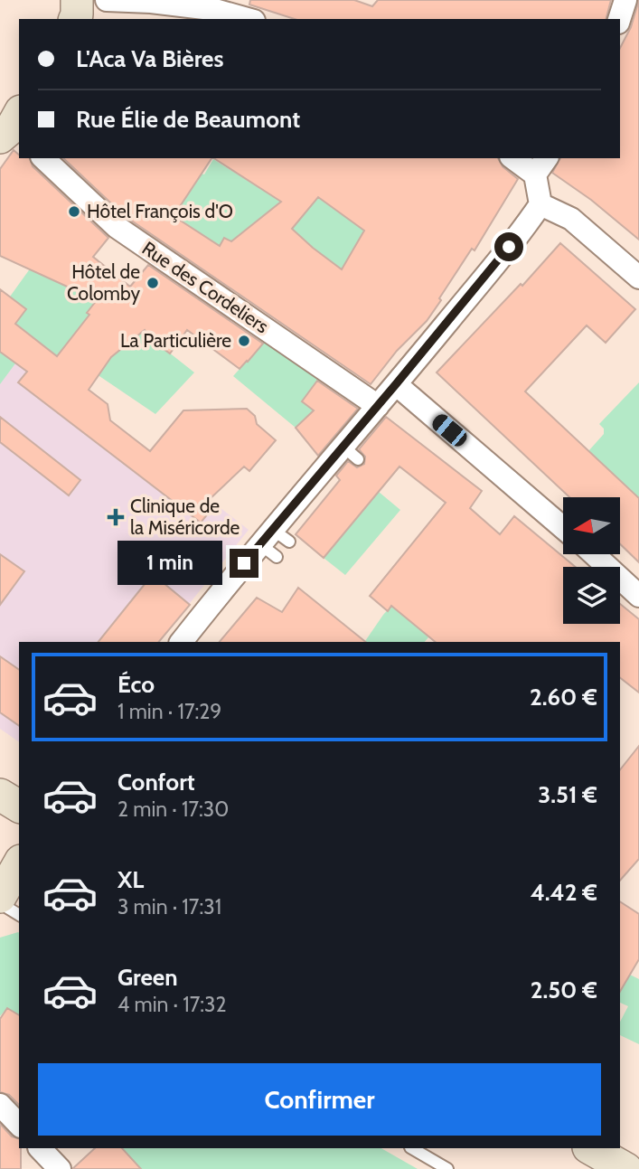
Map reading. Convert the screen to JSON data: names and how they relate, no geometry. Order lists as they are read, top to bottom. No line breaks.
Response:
{"streets":{"street":["Rue des Cordeliers"]},"places":{"other":["Hôtel François d'O","Hôtel de Colomby","La Particulière"],"health":["Clinique de la Miséricorde"]},"north":"left","page":{"banner":["L'Aca Va Bières","Rue Élie de Beaumont"],"bubble":"1 min","list":[{"name":"Éco","note":"1 min · 17:29","value":"2.60 €"},{"name":"Confort","note":"2 min · 17:30","value":"3.51 €"},{"name":"XL","note":"3 min · 17:31","value":"4.42 €"},{"name":"Green","note":"4 min · 17:32","value":"2.50 €"}],"buttons":"Confirmer"}}
